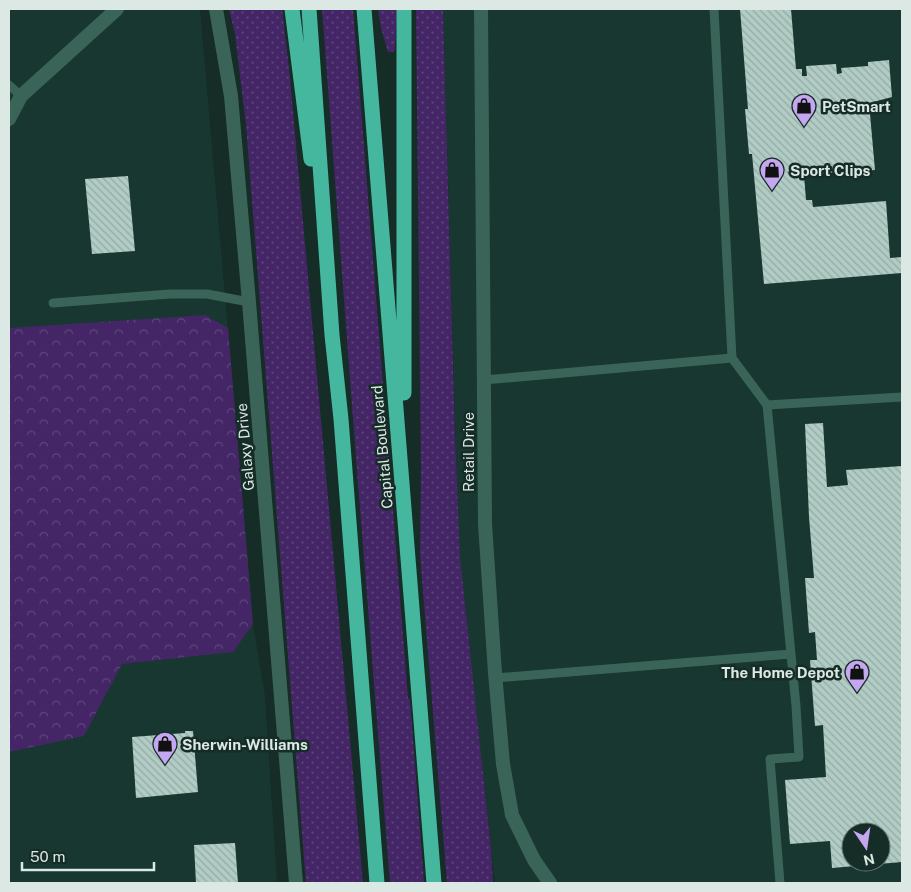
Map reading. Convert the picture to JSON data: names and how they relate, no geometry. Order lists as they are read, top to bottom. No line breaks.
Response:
{"streets":{"highway":["Capital Boulevard"],"street":["Galaxy Drive","Retail Drive"]},"places":{"shop":["PetSmart","Sport Clips","The Home Depot","Sherwin-Williams"]},"scale_bar":"50 m","north":"bottom"}
